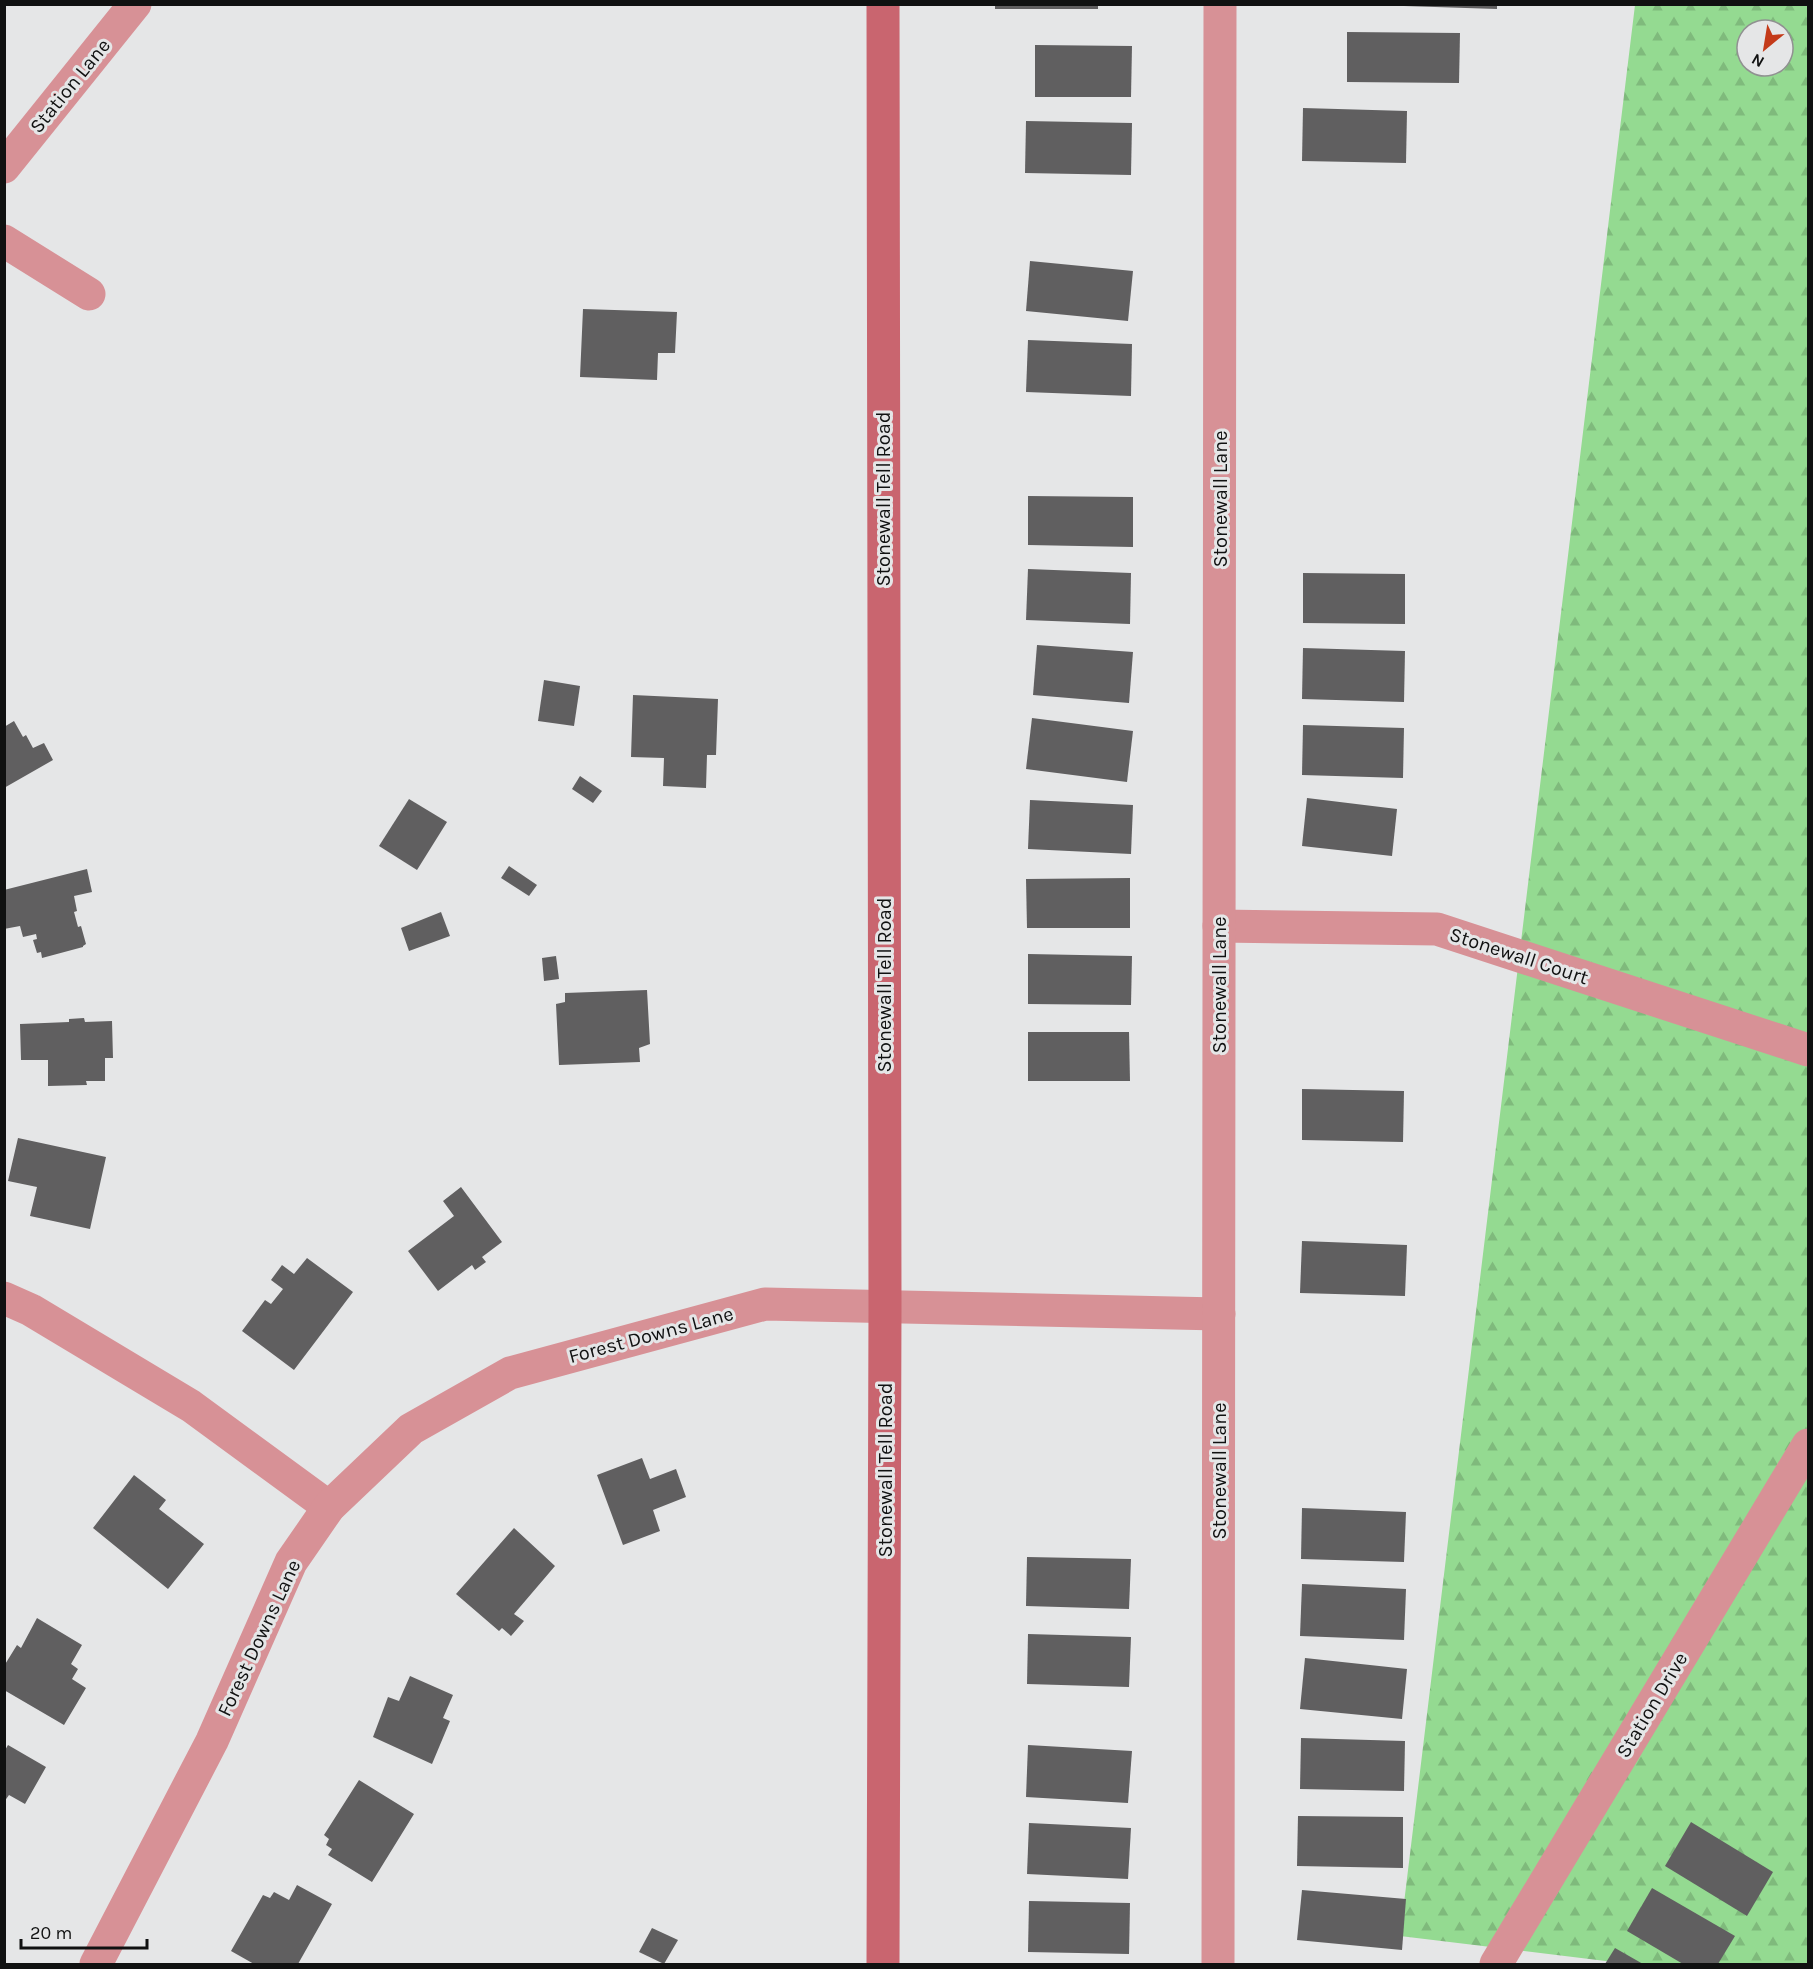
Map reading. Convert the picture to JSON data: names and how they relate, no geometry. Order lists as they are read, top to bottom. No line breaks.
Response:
{"streets":{"street":["Station Lane","Stonewall Tell Road","Stonewall Lane","Stonewall Court","Forest Downs Lane","Station Drive"]},"crossings":[["Stonewall Tell Road","Forest Downs Lane"],["Stonewall Lane","Stonewall Court"],["Stonewall Lane","Forest Downs Lane"]],"scale_bar":"20 m","north":"bottom left"}
